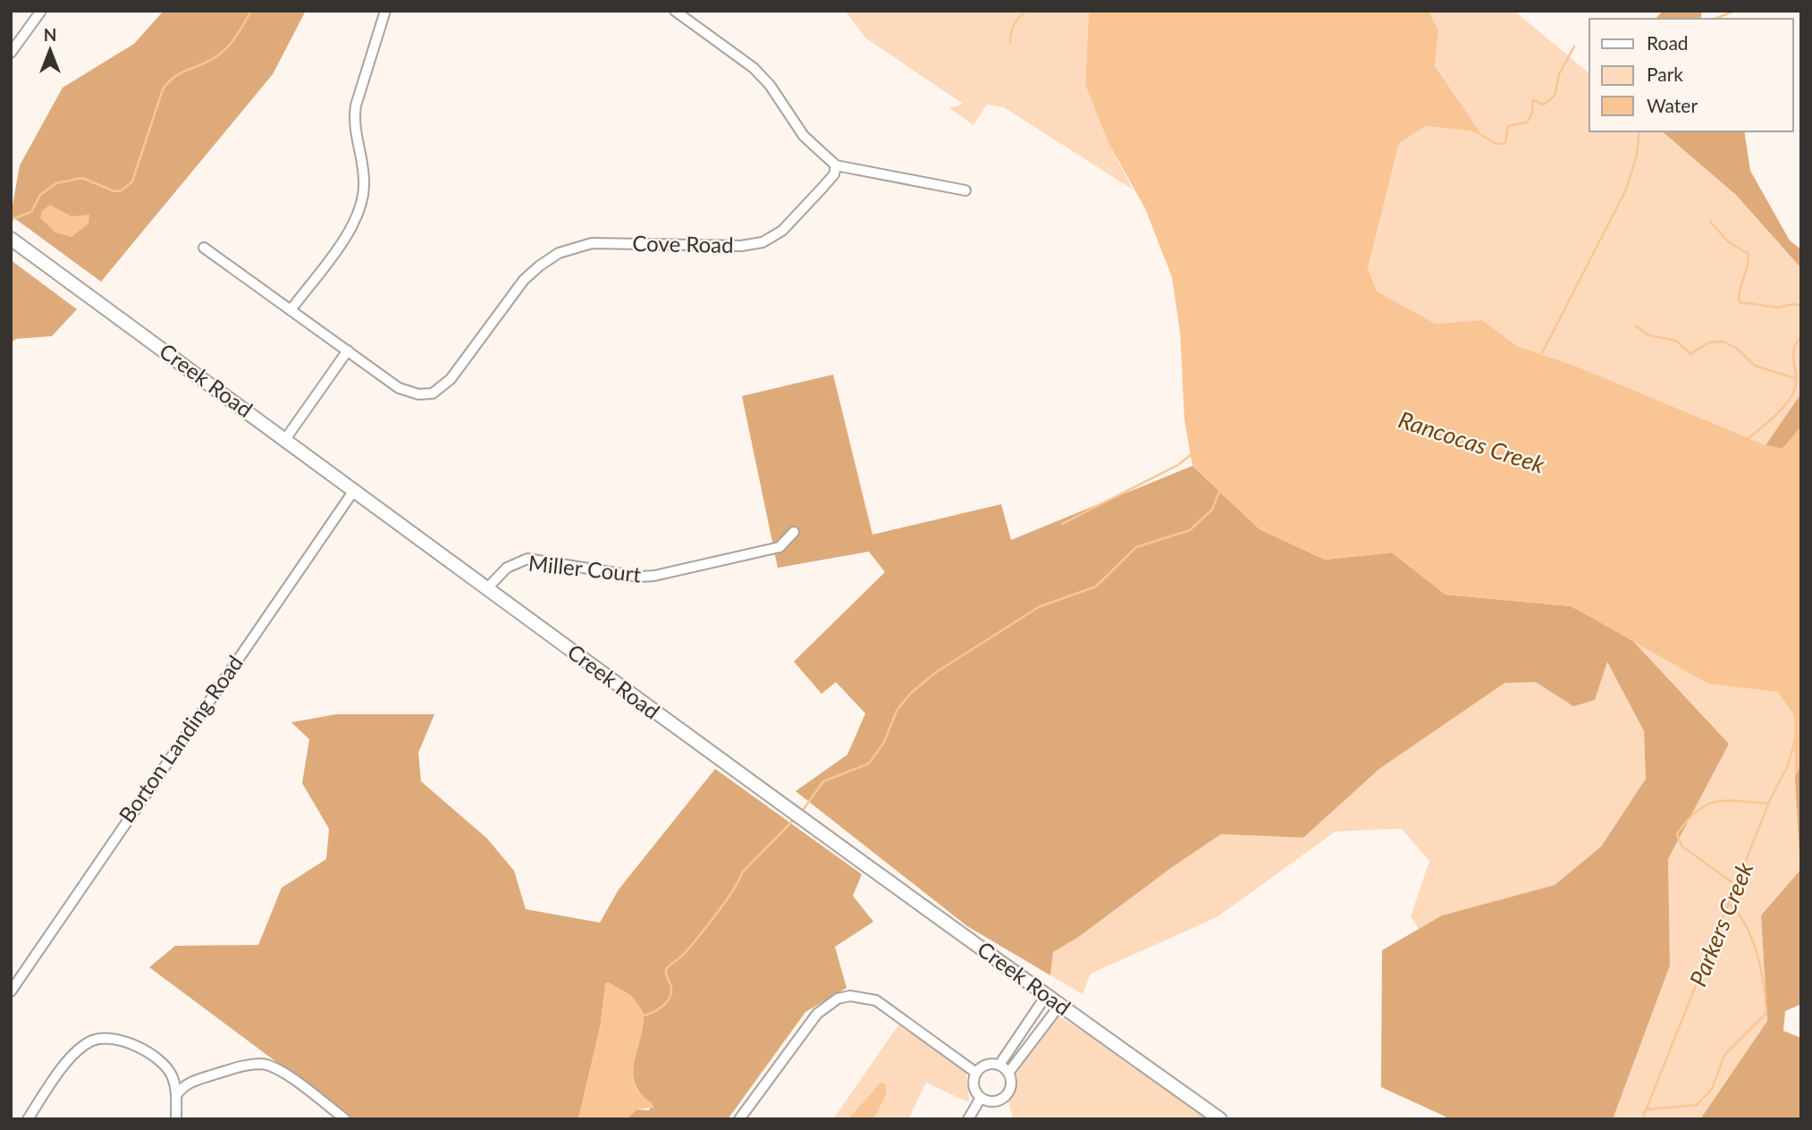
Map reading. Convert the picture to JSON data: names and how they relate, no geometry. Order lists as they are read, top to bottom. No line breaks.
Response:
{"streets":{"main road":["Creek Road"],"street":["Cove Road","Miller Court","Borton Landing Road"]},"crossings":[["Creek Road","Miller Court"],["Creek Road","Borton Landing Road"]],"water":["Rancocas Creek","Parkers Creek"],"legend":["Road","Park","Water"],"north":"top"}
